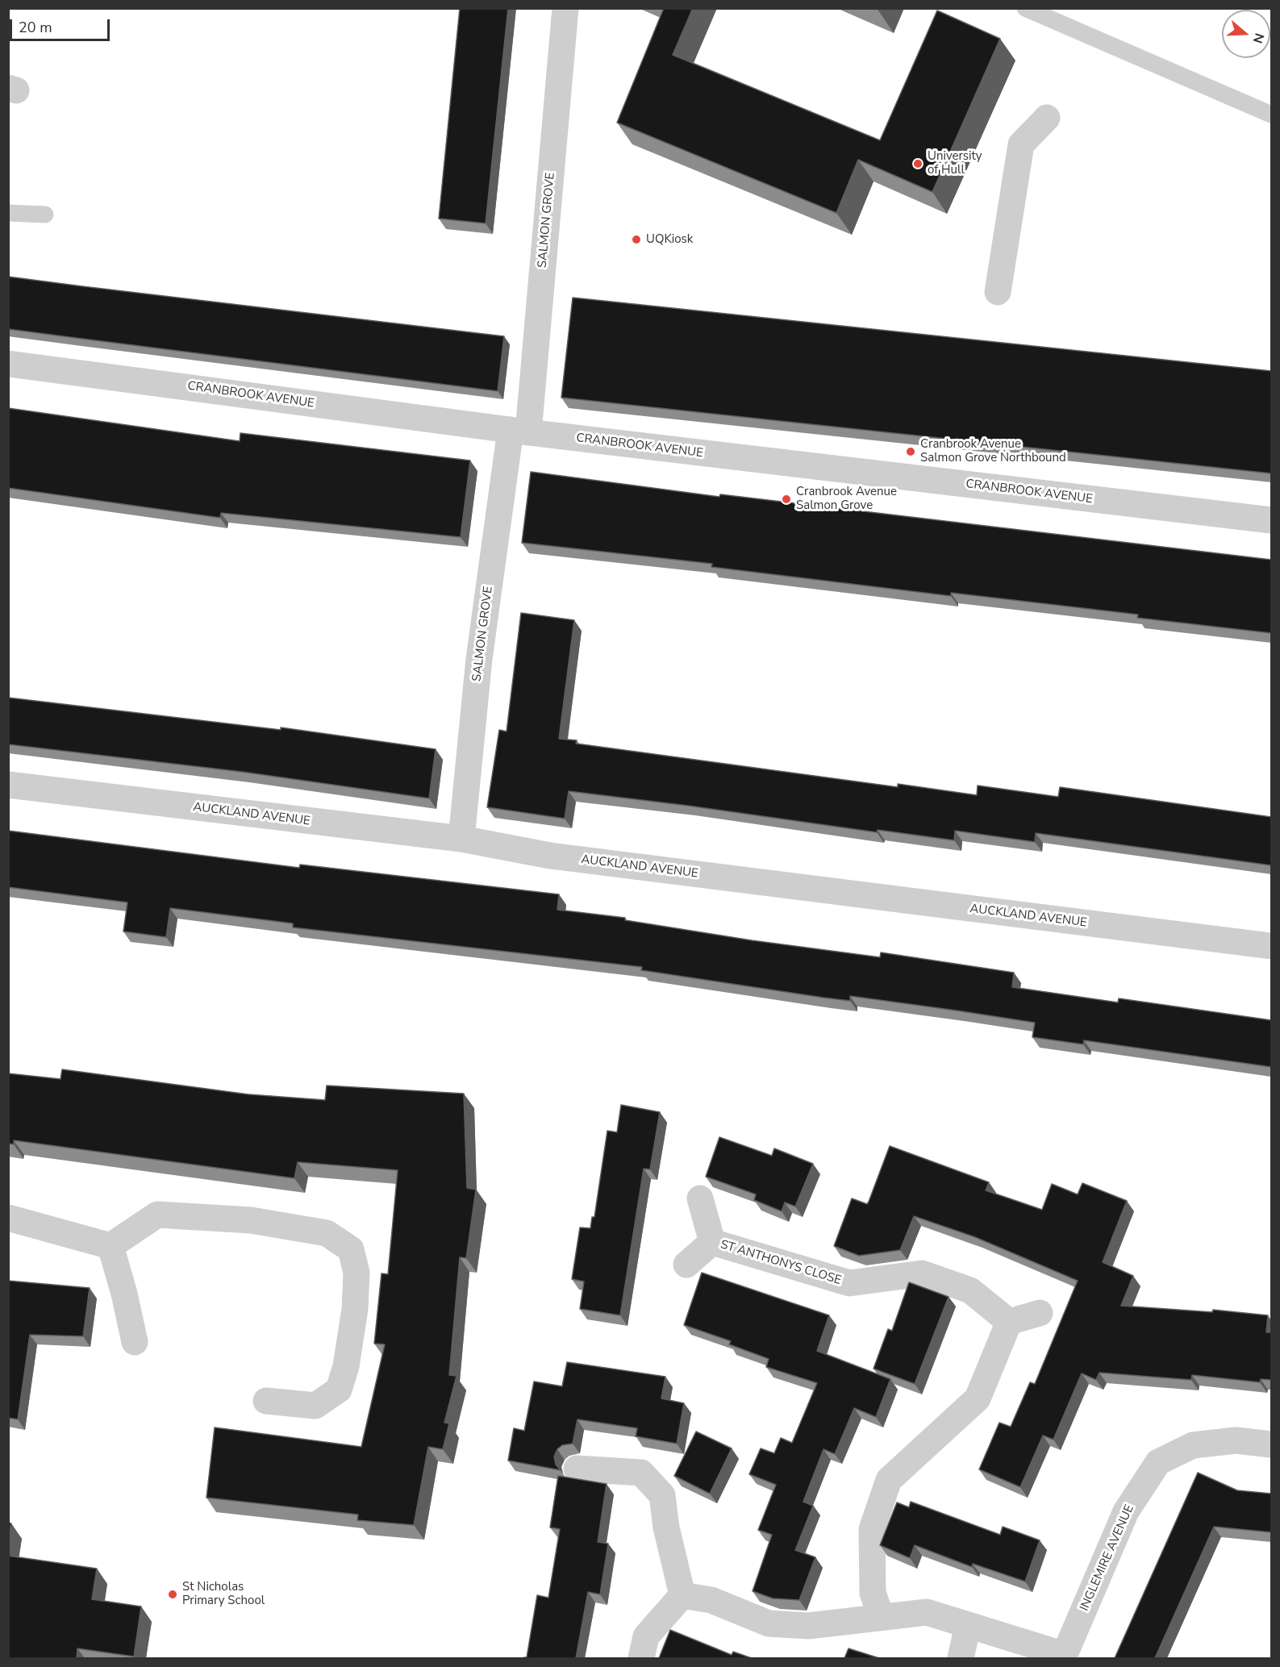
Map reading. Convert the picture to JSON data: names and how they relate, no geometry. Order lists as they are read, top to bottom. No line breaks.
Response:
{"streets":{"street":["SALMON GROVE","CRANBROOK AVENUE","AUCKLAND AVENUE","ST ANTHONYS CLOSE","INGLEMIRE AVENUE"]},"crossings":[["SALMON GROVE","CRANBROOK AVENUE"],["SALMON GROVE","AUCKLAND AVENUE"]],"places":["University of Hull","UQKiosk","Cranbrook Avenue Salmon Grove Northbound","Cranbrook Avenue Salmon Grove","St Nicholas Primary School"],"scale_bar":"20 m","north":"right"}
